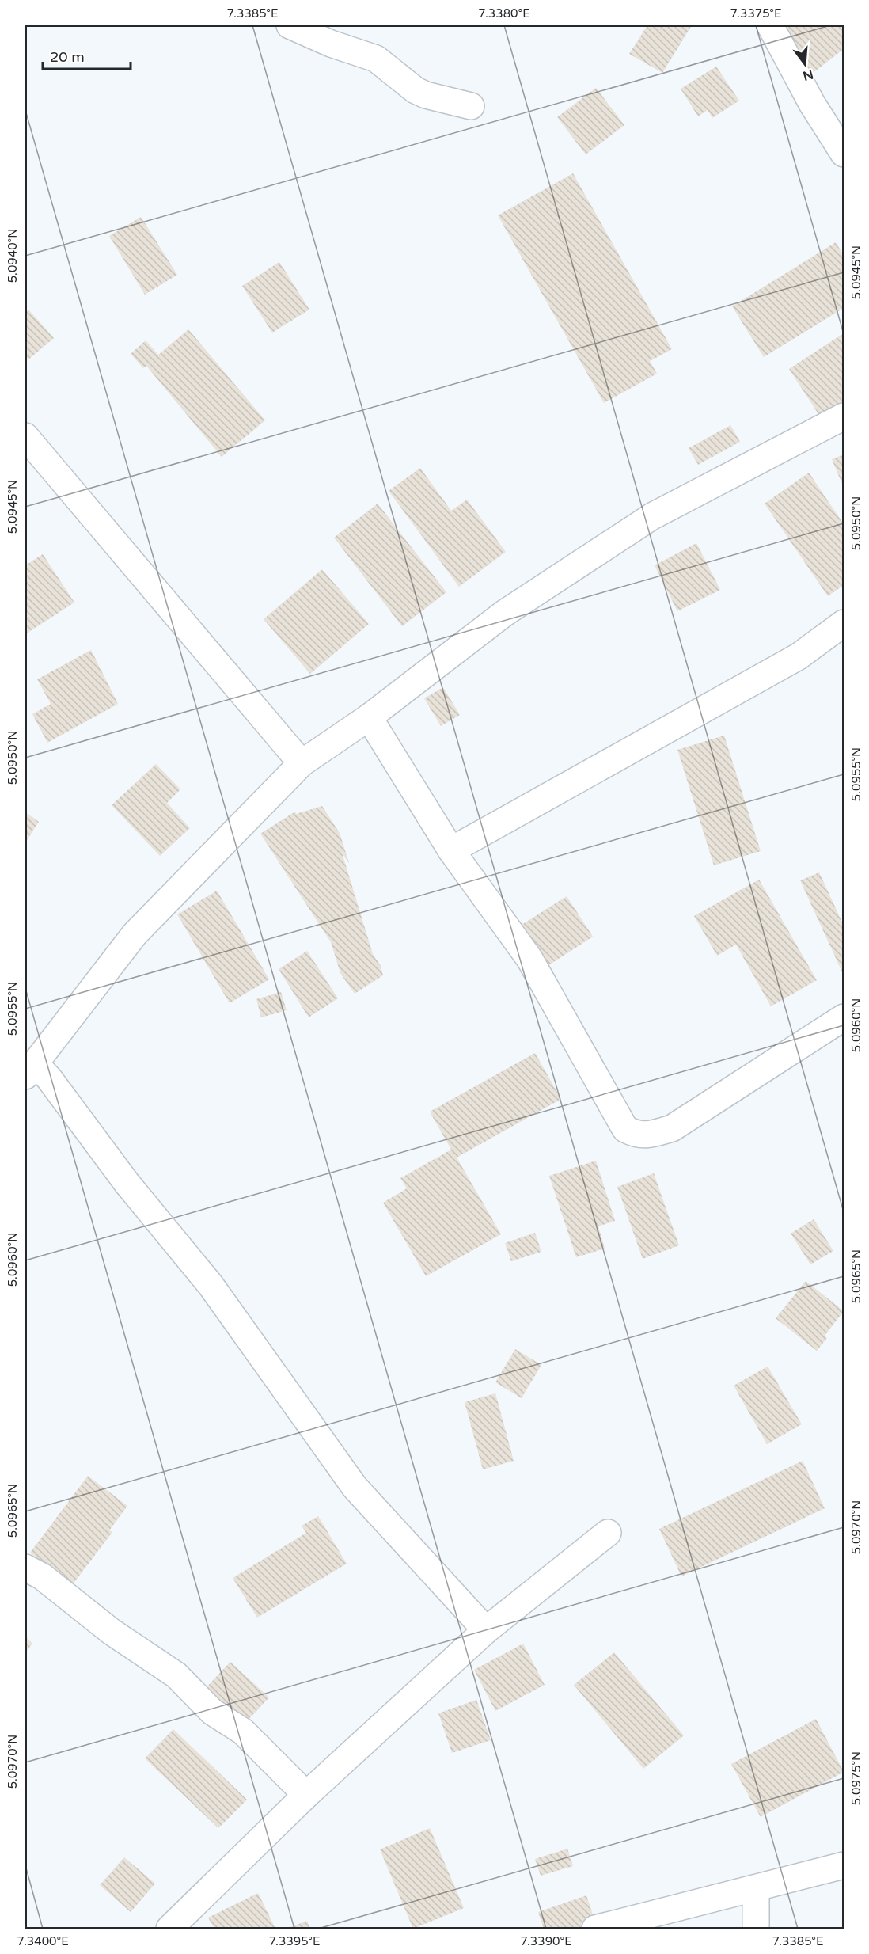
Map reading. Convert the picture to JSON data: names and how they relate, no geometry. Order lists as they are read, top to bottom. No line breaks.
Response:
{"scale_bar":"20 m","north":"bottom","coordinates":["7.3385°E","7.3380°E","7.3375°E","5.0940°N","5.0945°N","5.0950°N","5.0955°N","5.0960°N","5.0965°N","5.0970°N","5.0975°N","7.3400°E","7.3395°E","7.3390°E"]}
